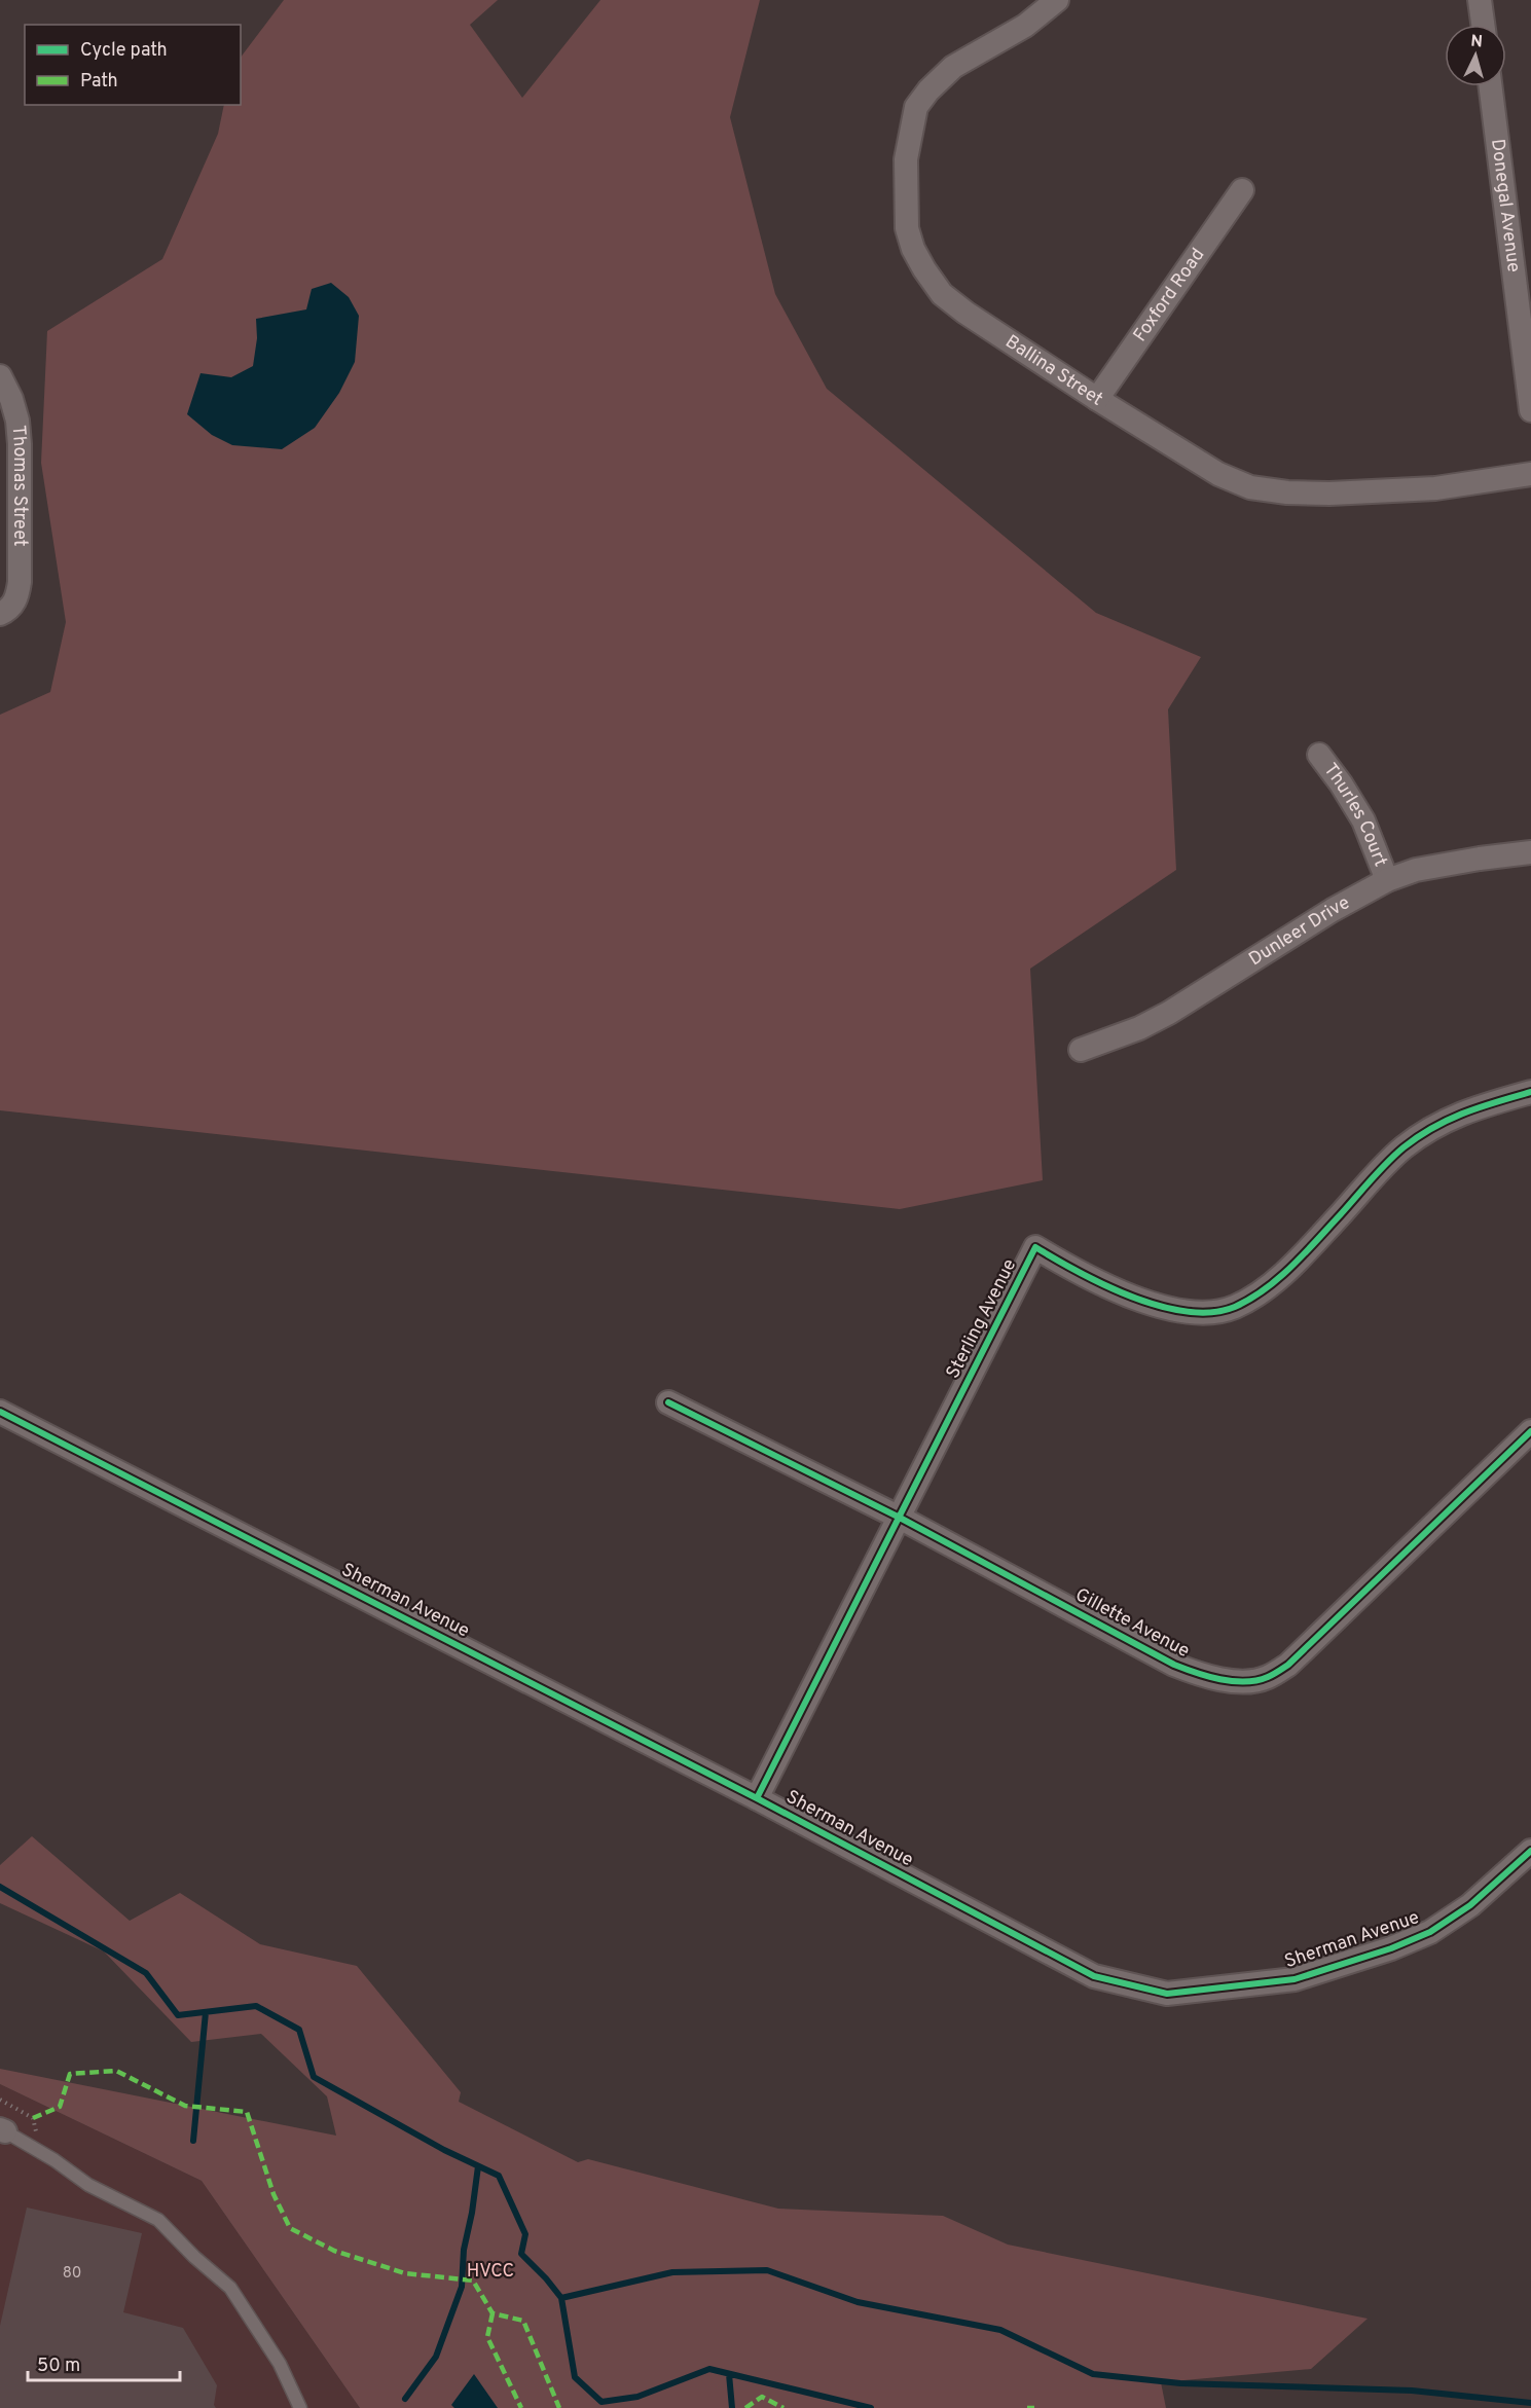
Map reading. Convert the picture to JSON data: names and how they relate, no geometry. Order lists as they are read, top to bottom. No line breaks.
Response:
{"streets":{"street":["Donegal Avenue","Foxford Road","Ballina Street","Thomas Street","Thurles Court","Dunleer Drive","Sterling Avenue","Sherman Avenue","Gillette Avenue"]},"crossings":[["Foxford Road","Ballina Street"],["Thurles Court","Dunleer Drive"],["Sterling Avenue","Sherman Avenue"],["Sterling Avenue","Gillette Avenue"]],"parks":["HVCC"],"house_numbers":["80"],"legend":["Cycle path","Path"],"scale_bar":"50 m","north":"top"}
